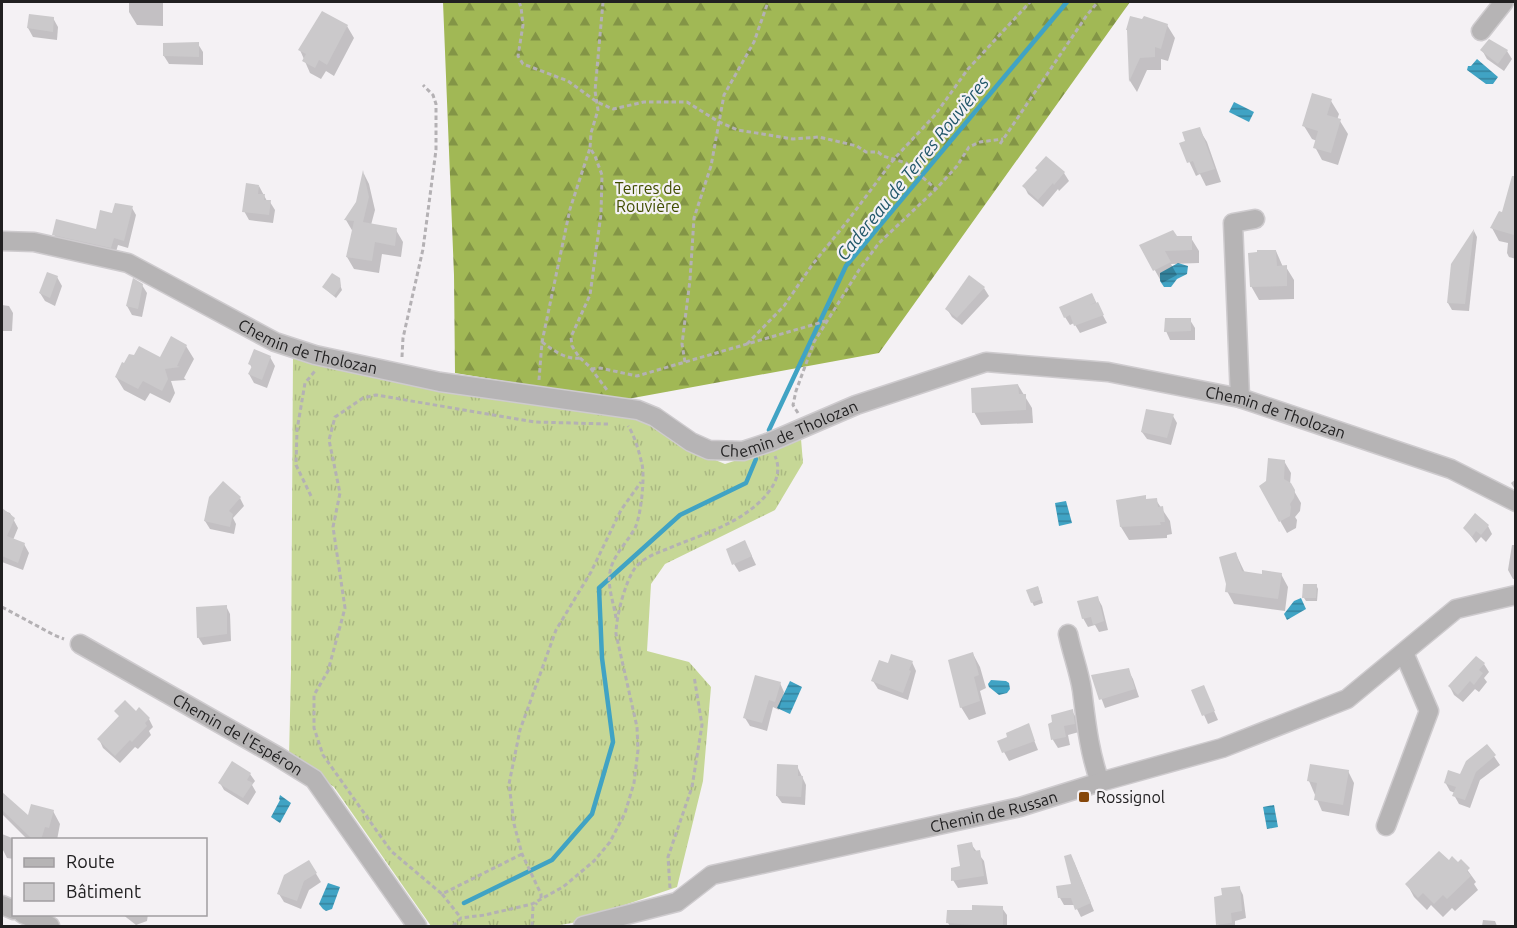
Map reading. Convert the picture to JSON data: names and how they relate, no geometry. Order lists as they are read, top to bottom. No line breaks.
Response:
{"streets":{"street":["Chemin de Tholozan","Chemin de l'Espéron","Chemin de Russan"]},"water":["Cadereau de Terres Rouvières"],"parks":["Terres de Rouvière"],"places":{"transit":["Rossignol"]},"legend":["Route","Bâtiment"]}
